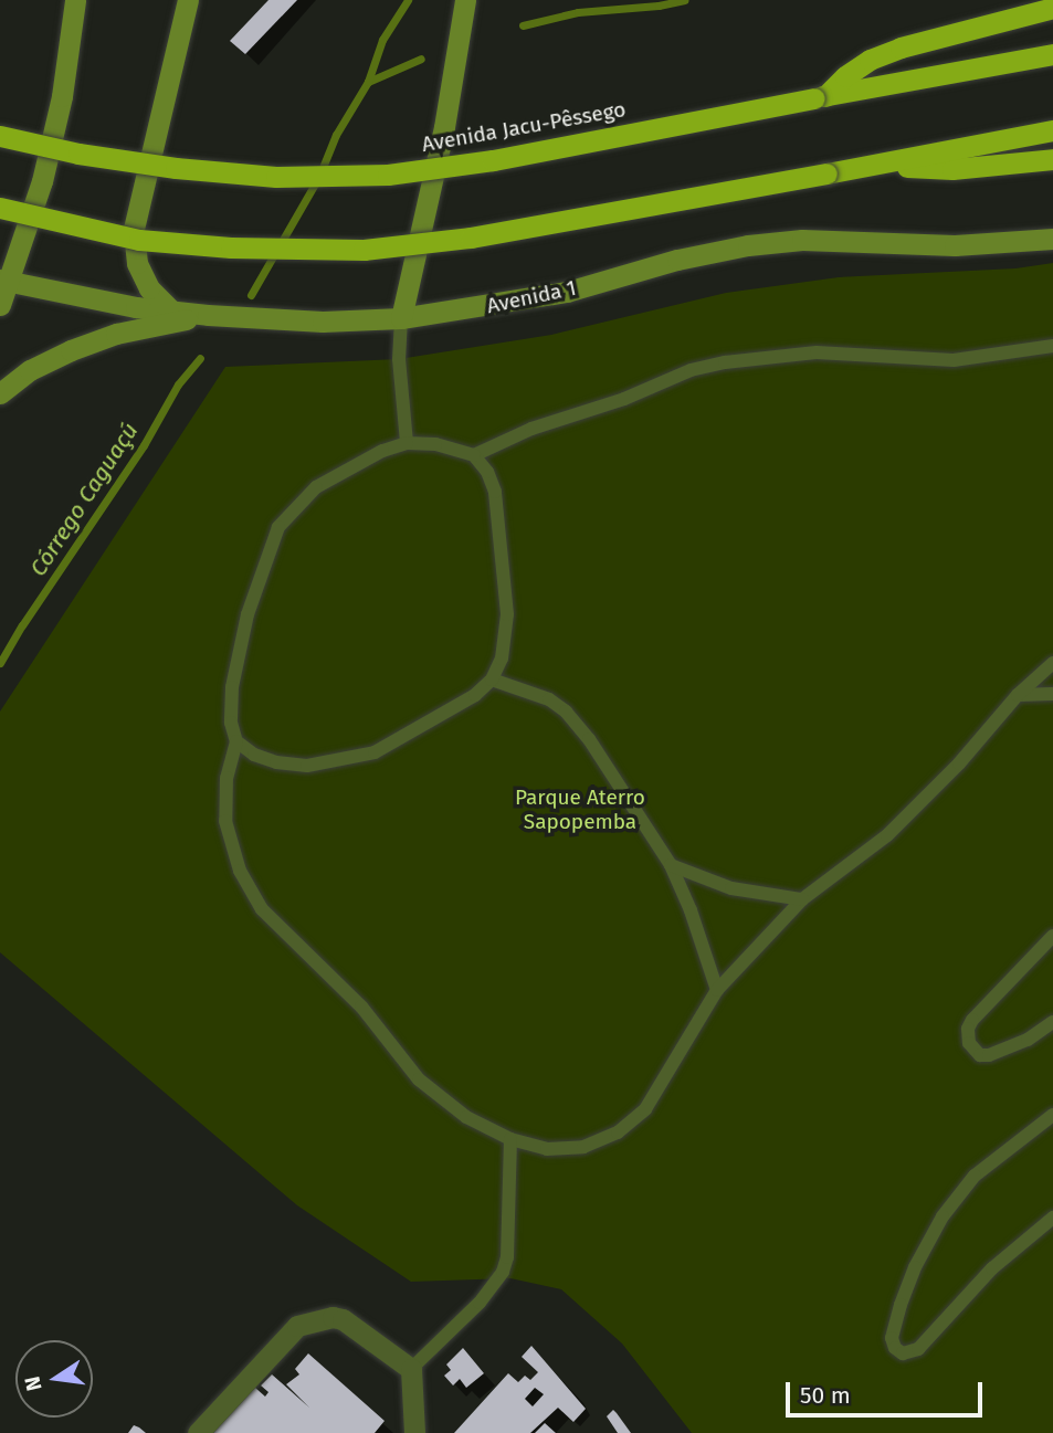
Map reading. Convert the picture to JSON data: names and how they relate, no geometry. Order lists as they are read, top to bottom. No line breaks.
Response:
{"streets":{"highway":["Avenida Jacu-Pêssego"],"main road":["Avenida 1"]},"water":["Córrego Caguaçú"],"parks":["Parque Aterro Sapopemba"],"scale_bar":"50 m","north":"left"}
